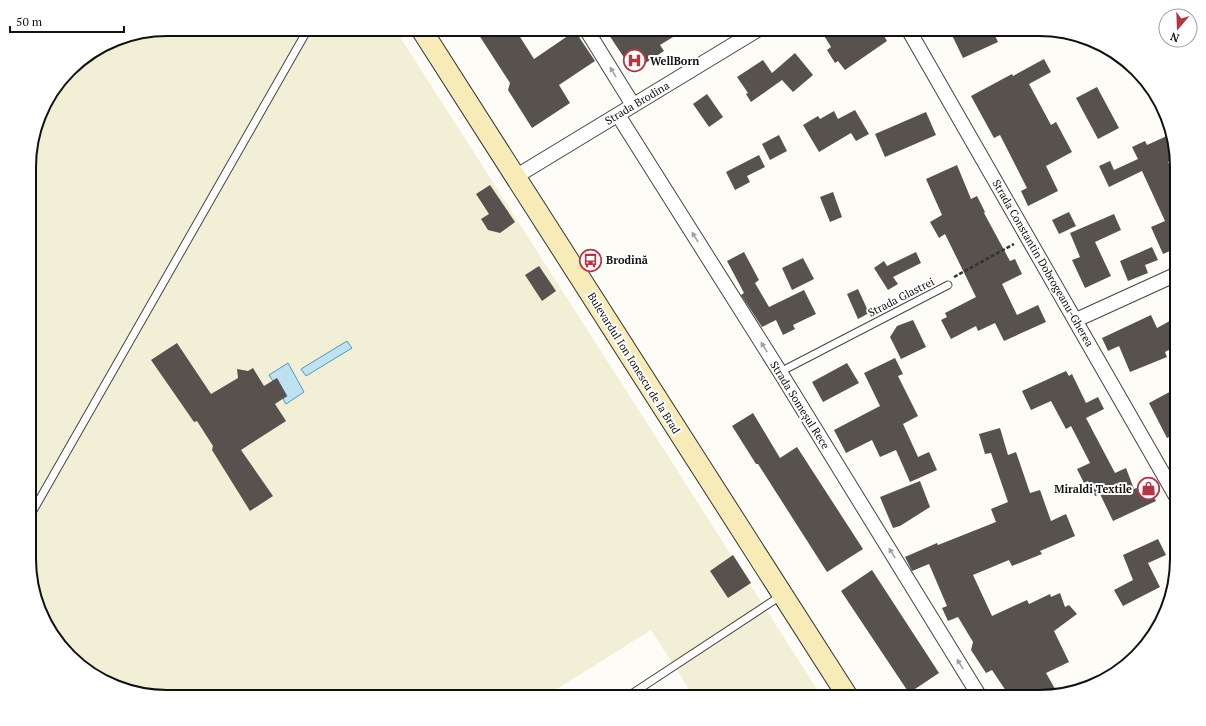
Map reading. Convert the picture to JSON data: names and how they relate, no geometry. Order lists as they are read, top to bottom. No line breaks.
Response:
{"streets":{"main road":["Bulevardul Ion Ionescu de la Brad"],"street":["Strada Brodina","Strada Constantin Dobrogeanu-Gherea","Strada Someșul Rece"],"lane":["Strada Glastrei"]},"crossings":[["Strada Brodina","Bulevardul Ion Ionescu de la Brad"],["Strada Brodina","Strada Someșul Rece"],["Strada Constantin Dobrogeanu-Gherea","Strada Glastrei"],["Strada Glastrei","Strada Someșul Rece"]],"one_way":["Strada Someșul Rece"],"places":{"hospital":["WellBorn"],"bus stop":["Brodină"],"shop":["Miraldi Textile"]},"scale_bar":"50 m","north":"bottom"}
